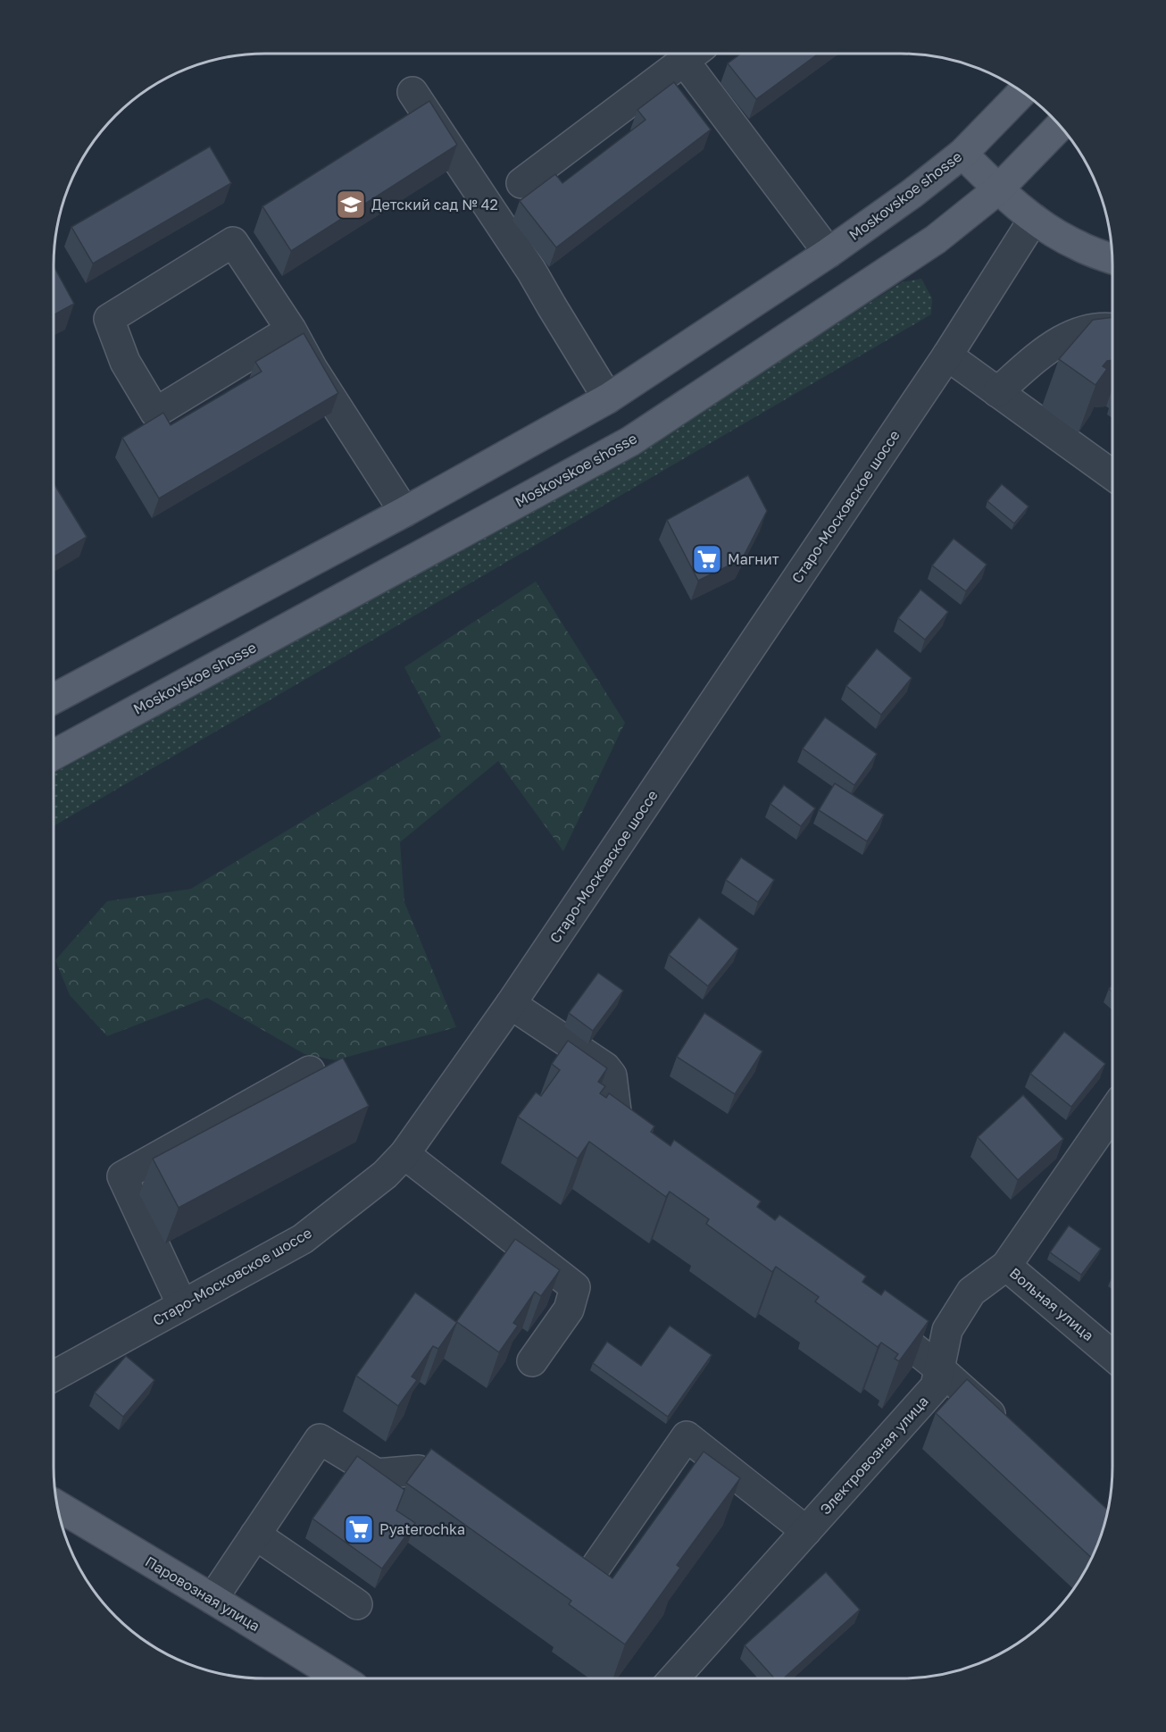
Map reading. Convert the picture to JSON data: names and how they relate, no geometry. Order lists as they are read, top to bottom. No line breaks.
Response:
{"streets":{"main road":["Moskovskoe shosse","Паровозная улица"],"street":["Старо-Московское шоссе","Вольная улица","Электровозная улица"]},"crossings":[["Вольная улица","Электровозная улица"]],"places":{"school or university":["Детский сад № 42"],"supermarket":["Магнит","Pyaterochka"]}}
